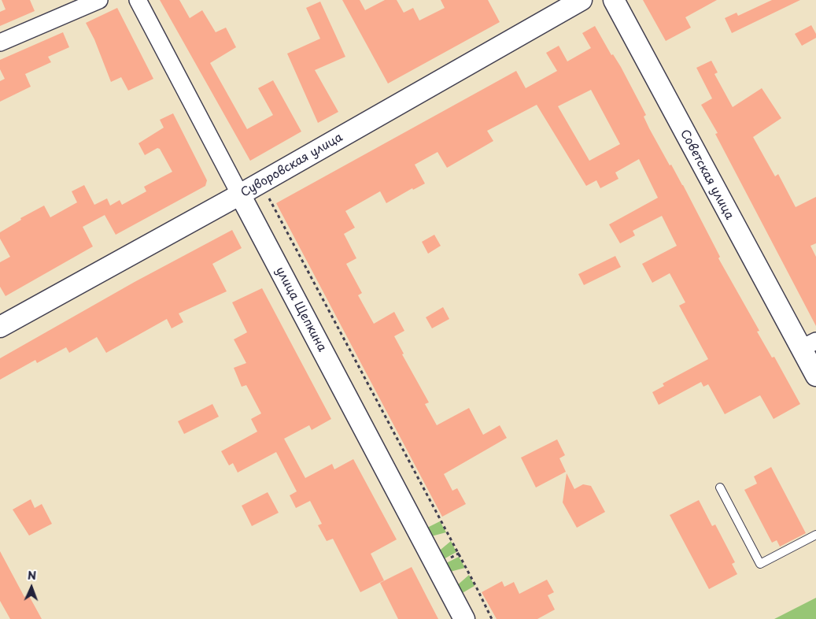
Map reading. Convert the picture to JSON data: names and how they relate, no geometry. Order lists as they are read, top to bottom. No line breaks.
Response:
{"streets":{"street":["Суворовская улица","Советская улица","улица Щепкина"]},"crossings":[["Суворовская улица","улица Щепкина"]],"north":"top"}
